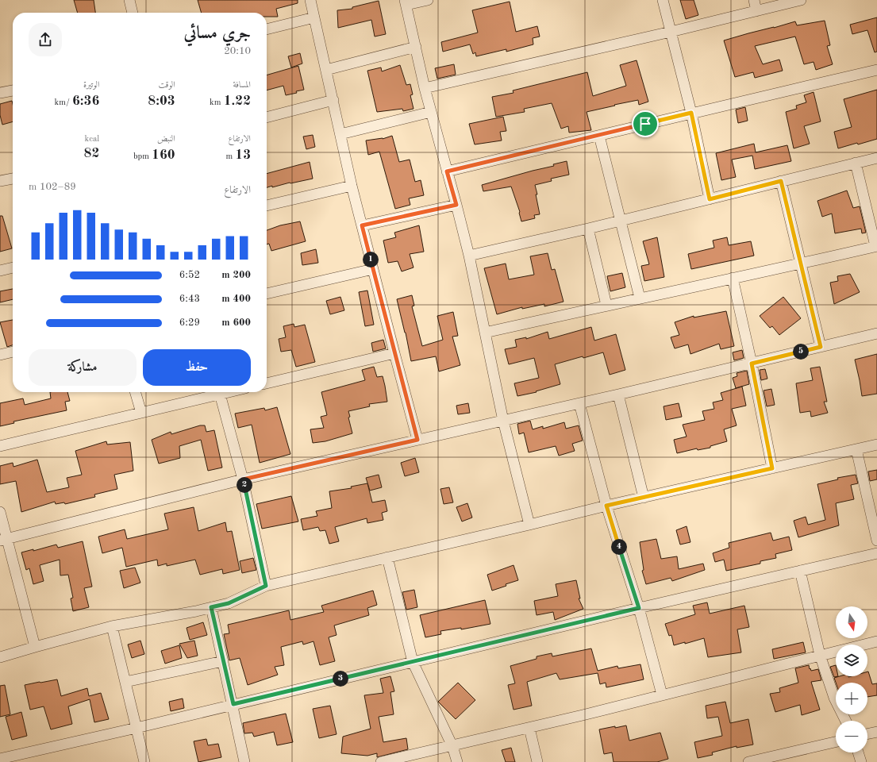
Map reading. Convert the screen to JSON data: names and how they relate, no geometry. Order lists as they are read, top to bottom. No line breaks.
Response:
{"north":"bottom","page":{"heading":["جري مسائي","20:10"],"stats":[["المسافة","1.22 km"],["الوقت","8:03"],["الوتيرة","6:36 /km"],["الارتفاع","13 m"],["النبض","160 bpm"],["kcal","82"]],"chart":["الارتفاع","89–102 m"],"pins":["1","5","2","4","3"],"list":[{"name":"200 m","note":"6:52"},{"name":"400 m","note":"6:43"},{"name":"600 m","note":"6:29"}],"buttons":["حفظ","مشاركة"],"map_buttons":["+","−"]}}
